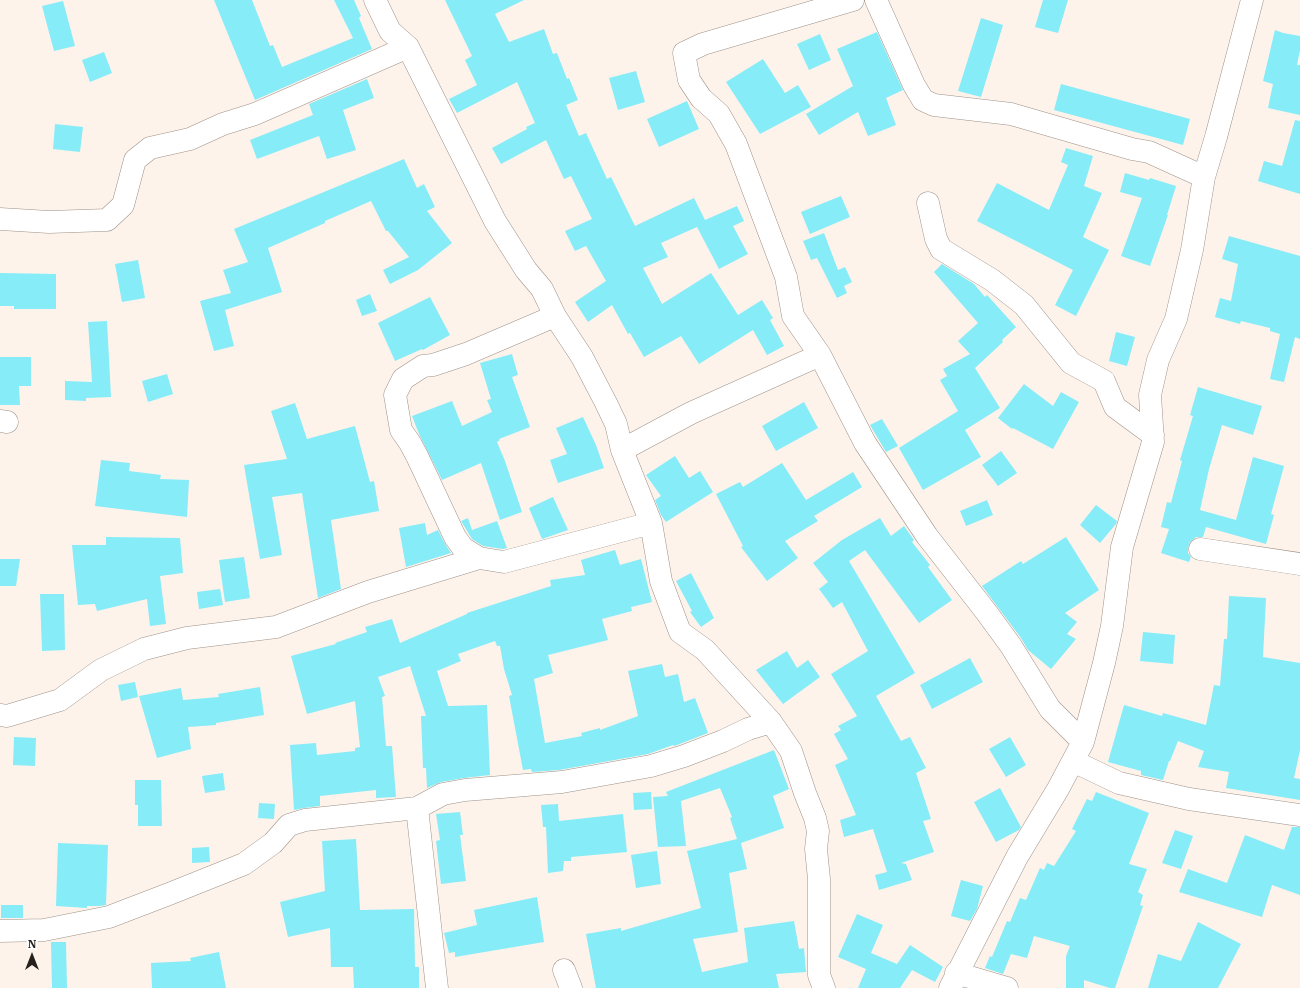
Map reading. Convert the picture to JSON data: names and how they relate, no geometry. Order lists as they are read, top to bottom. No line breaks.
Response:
{"north":"top"}
